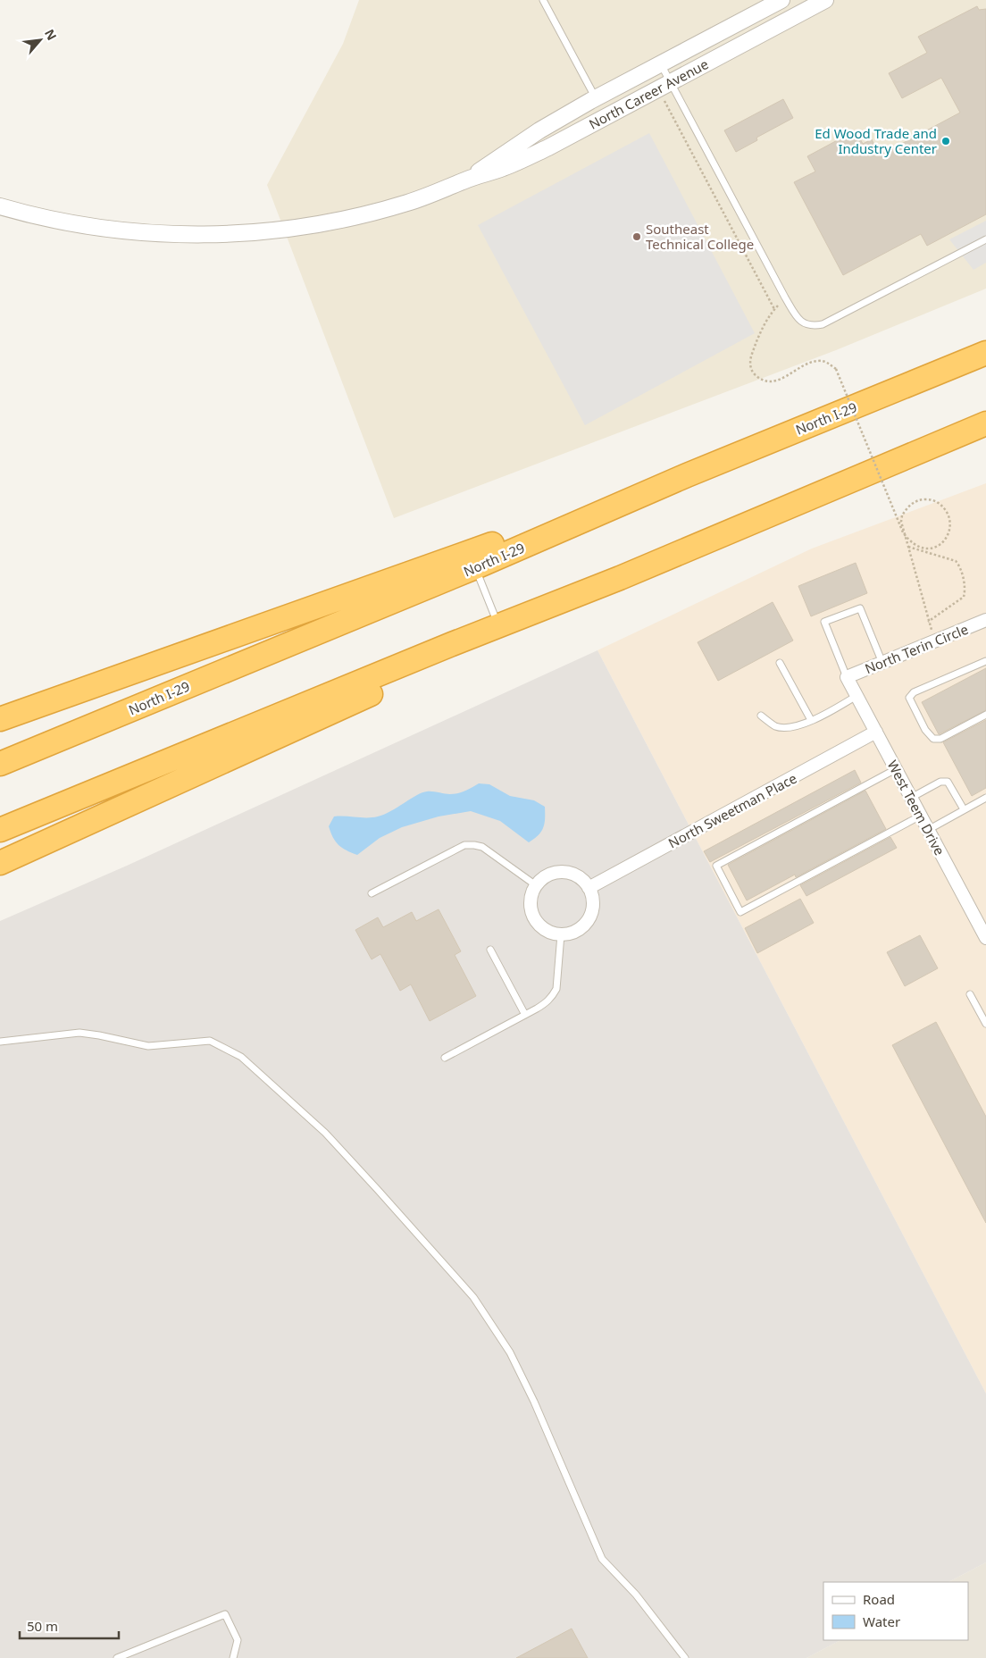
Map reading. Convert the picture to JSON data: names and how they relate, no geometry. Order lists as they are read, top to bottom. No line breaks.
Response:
{"streets":{"highway":["North I-29"],"street":["North Career Avenue","North Terin Circle","West Teem Drive","North Sweetman Place"]},"crossings":[["North Terin Circle","West Teem Drive"],["West Teem Drive","North Sweetman Place"]],"places":["Ed Wood Trade and Industry Center","Southeast Technical College"],"legend":["Road","Water"],"scale_bar":"50 m","north":"top right"}
